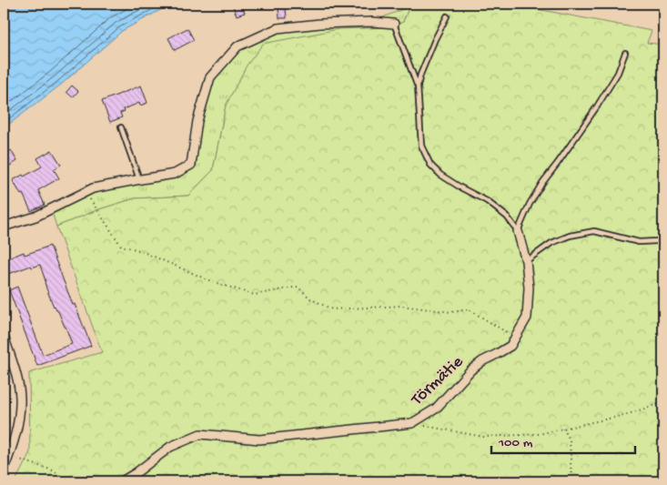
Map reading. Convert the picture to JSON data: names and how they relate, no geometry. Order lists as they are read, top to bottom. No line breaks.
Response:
{"streets":{"street":["Törmätie"]},"scale_bar":"100 m"}
